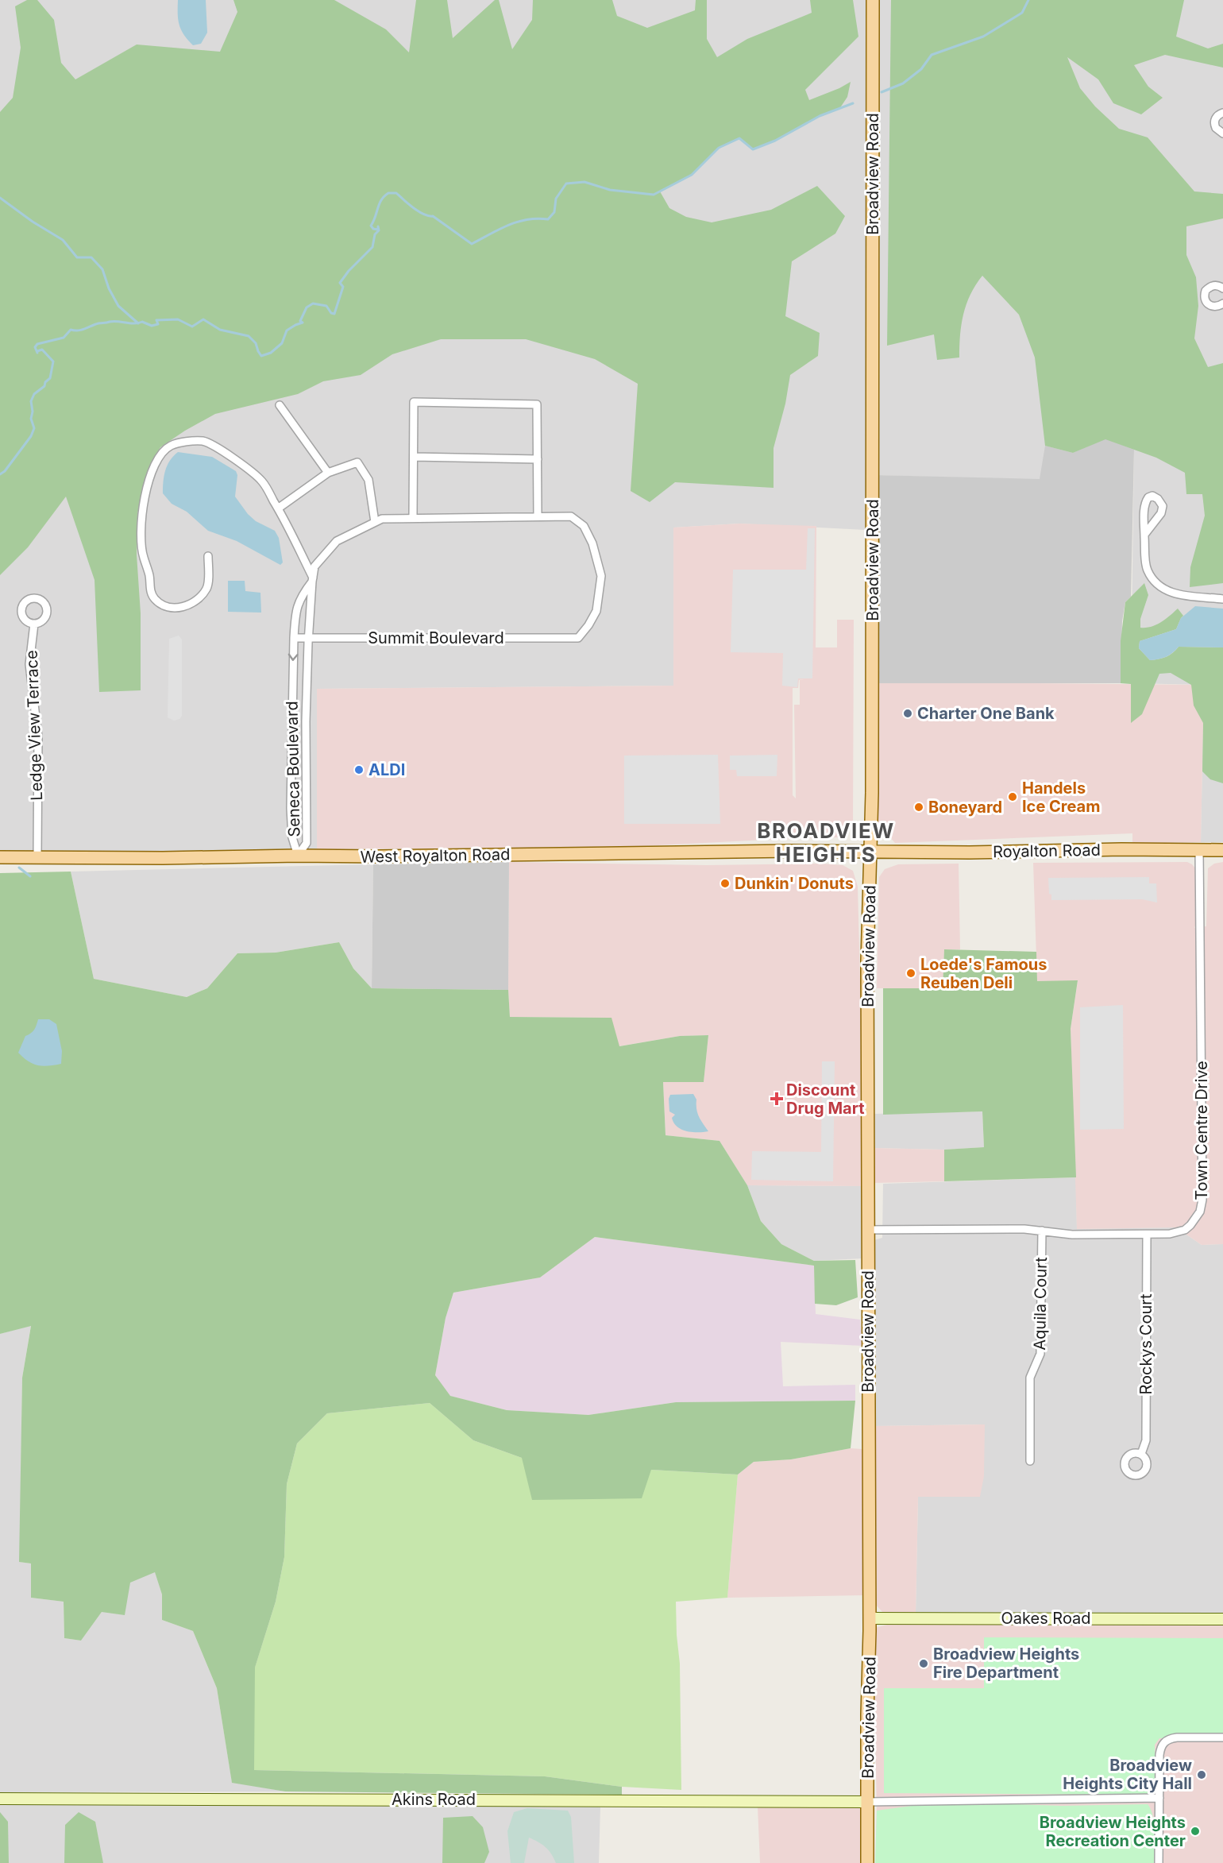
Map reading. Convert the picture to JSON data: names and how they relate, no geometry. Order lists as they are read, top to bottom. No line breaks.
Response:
{"streets":{"main road":["Broadview Road","Royalton Road","West Royalton Road"],"street":["Summit Boulevard","Ledge View Terrace","Seneca Boulevard","Town Centre Drive","Aquila Court","Rockys Court","Oakes Road","Akins Road"]},"crossings":[["Broadview Road","Royalton Road"],["Broadview Road","West Royalton Road"],["Broadview Road","Town Centre Drive"],["Broadview Road","Oakes Road"],["Broadview Road","Akins Road"],["Summit Boulevard","Seneca Boulevard"],["Ledge View Terrace","West Royalton Road"],["Seneca Boulevard","West Royalton Road"],["Royalton Road","West Royalton Road"],["Royalton Road","Town Centre Drive"],["Town Centre Drive","Aquila Court"],["Town Centre Drive","Rockys Court"]],"districts":["BROADVIEW HEIGHTS"],"places":{"other":["Charter One Bank","ALDI","Handels Ice Cream","Boneyard","Dunkin' Donuts","Loede's Famous Reuben Deli","Broadview Heights Fire Department","Broadview Heights City Hall","Broadview Heights Recreation Center"],"health":["Discount Drug Mart"]}}
